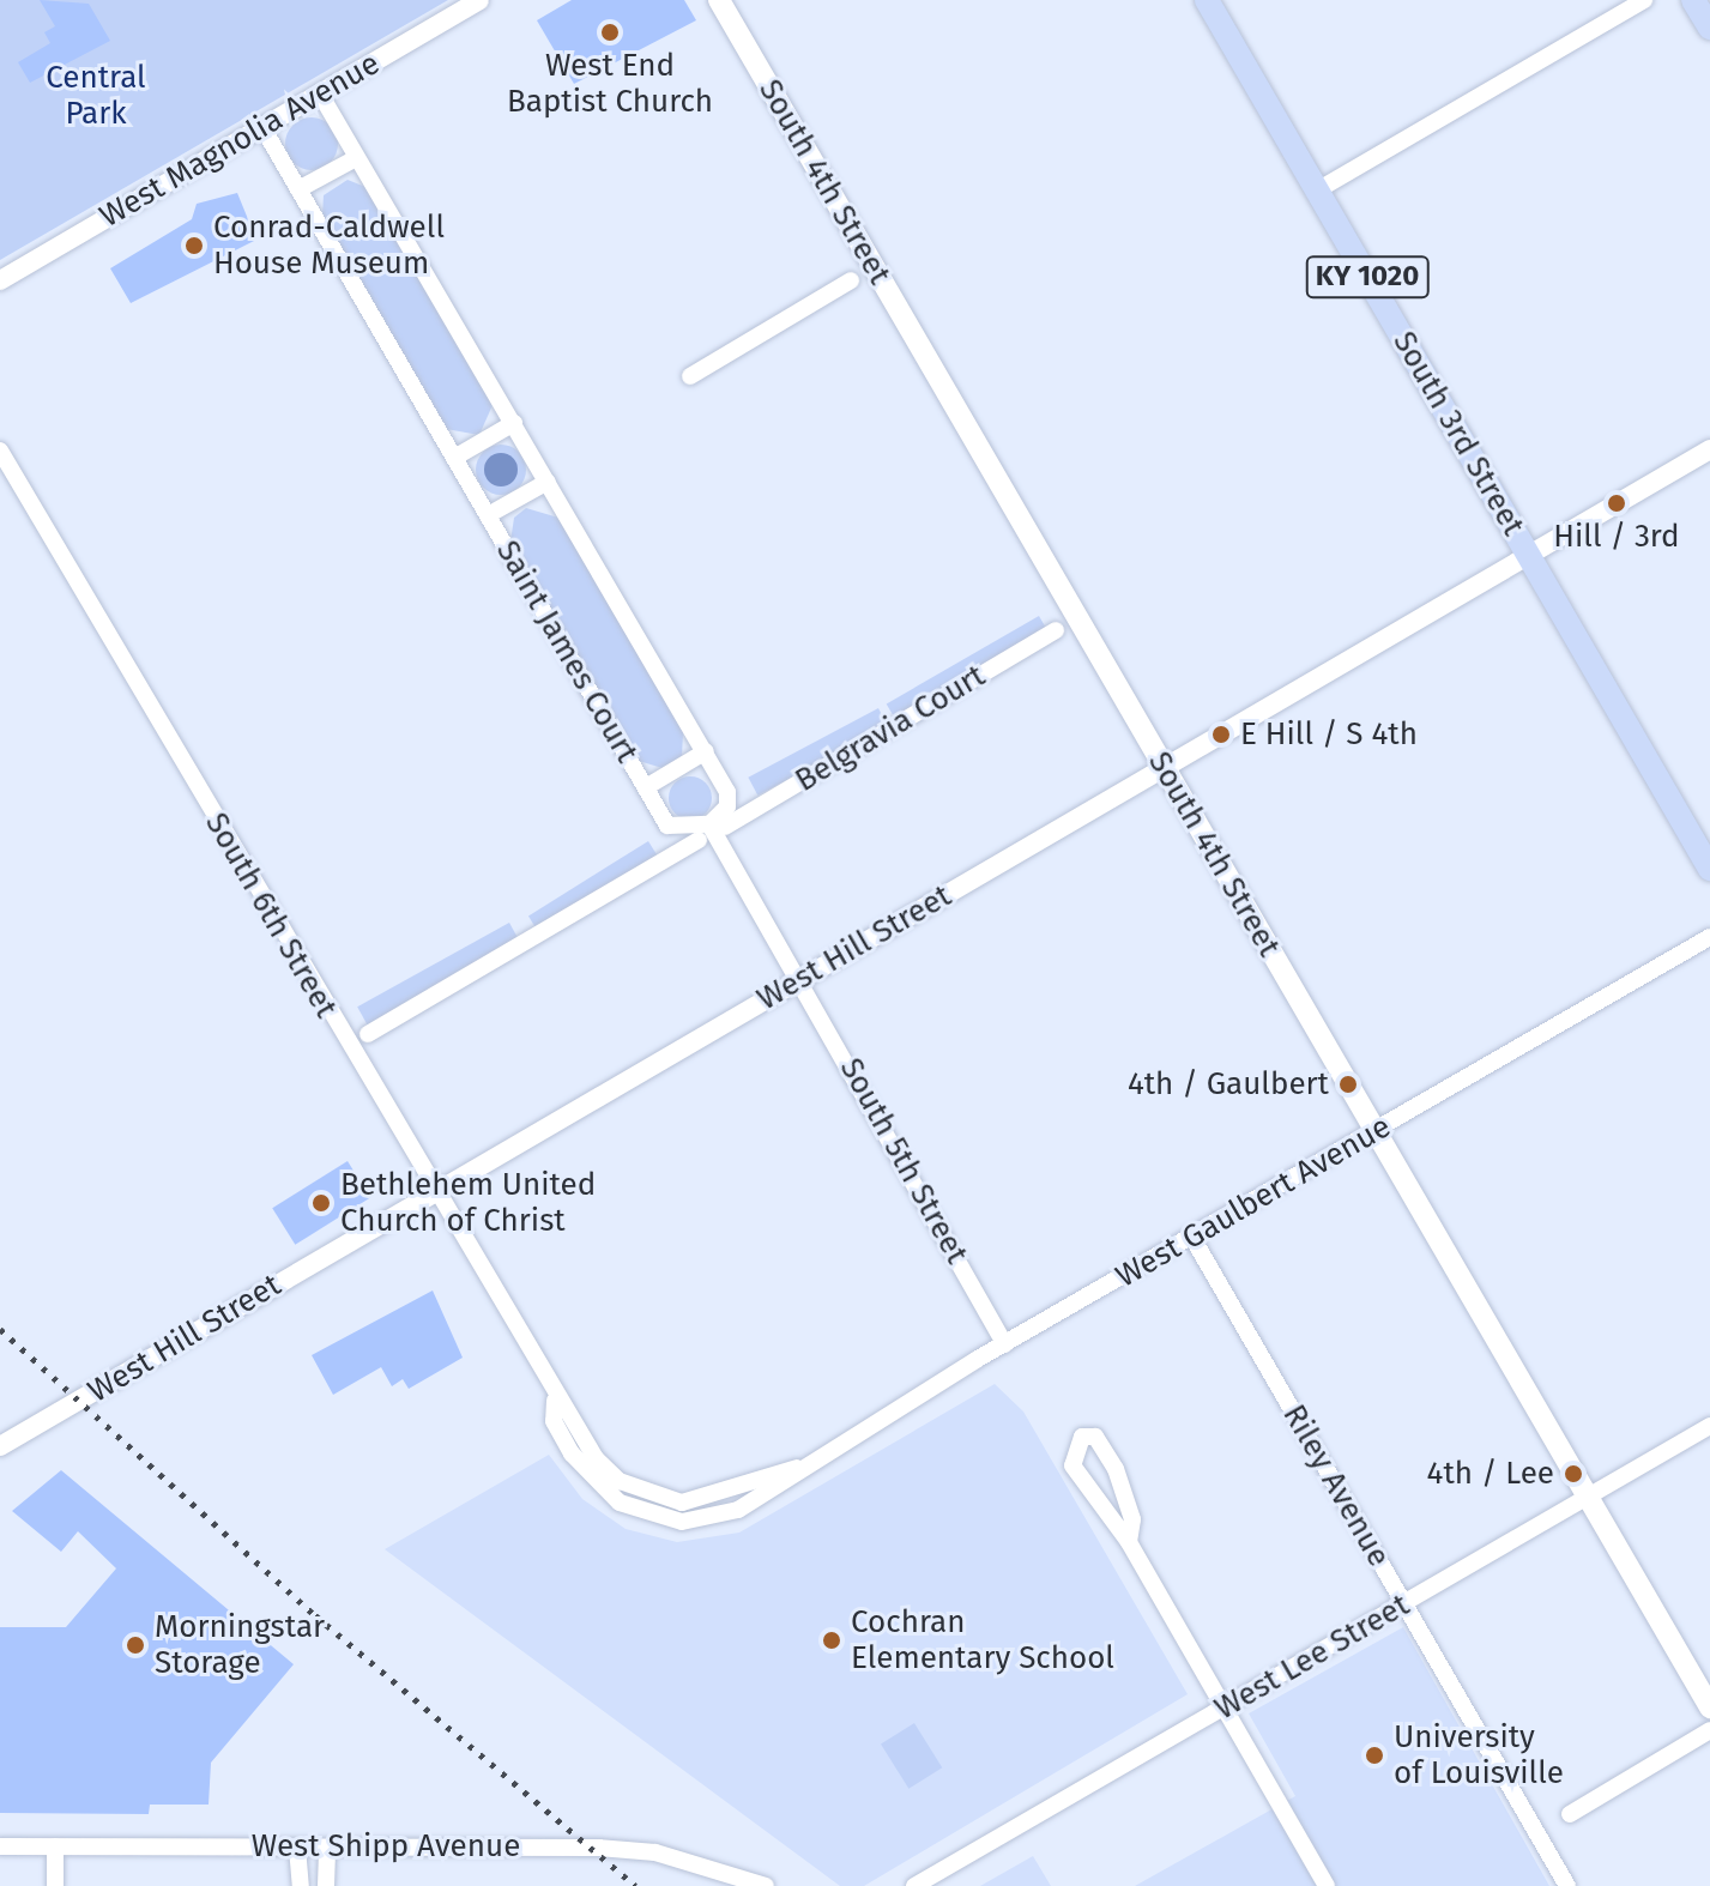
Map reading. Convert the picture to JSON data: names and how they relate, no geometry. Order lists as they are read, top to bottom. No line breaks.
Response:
{"streets":{"main road":["South 4th Street","KY 1020","South 3rd Street"],"street":["West Magnolia Avenue","Saint James Court","Belgravia Court","South 6th Street","West Hill Street","South 5th Street","West Gaulbert Avenue","Riley Avenue","West Lee Street","West Shipp Avenue"]},"crossings":[["West Magnolia Avenue","Saint James Court"],["South 4th Street","West Hill Street"],["South 4th Street","West Gaulbert Avenue"],["South 4th Street","West Lee Street"],["South 3rd Street","West Hill Street"],["Saint James Court","Belgravia Court"],["South 6th Street","West Hill Street"],["South 6th Street","West Gaulbert Avenue"],["West Hill Street","South 5th Street"],["South 5th Street","West Gaulbert Avenue"],["West Gaulbert Avenue","Riley Avenue"],["Riley Avenue","West Lee Street"]],"parks":["Central Park"],"places":["West End Baptist Church","Conrad-Caldwell House Museum","Hill / 3rd","E Hill / S 4th","4th / Gaulbert","Bethlehem United Church of Christ","4th / Lee","Cochran Elementary School","Morningstar Storage","University of Louisville"]}
